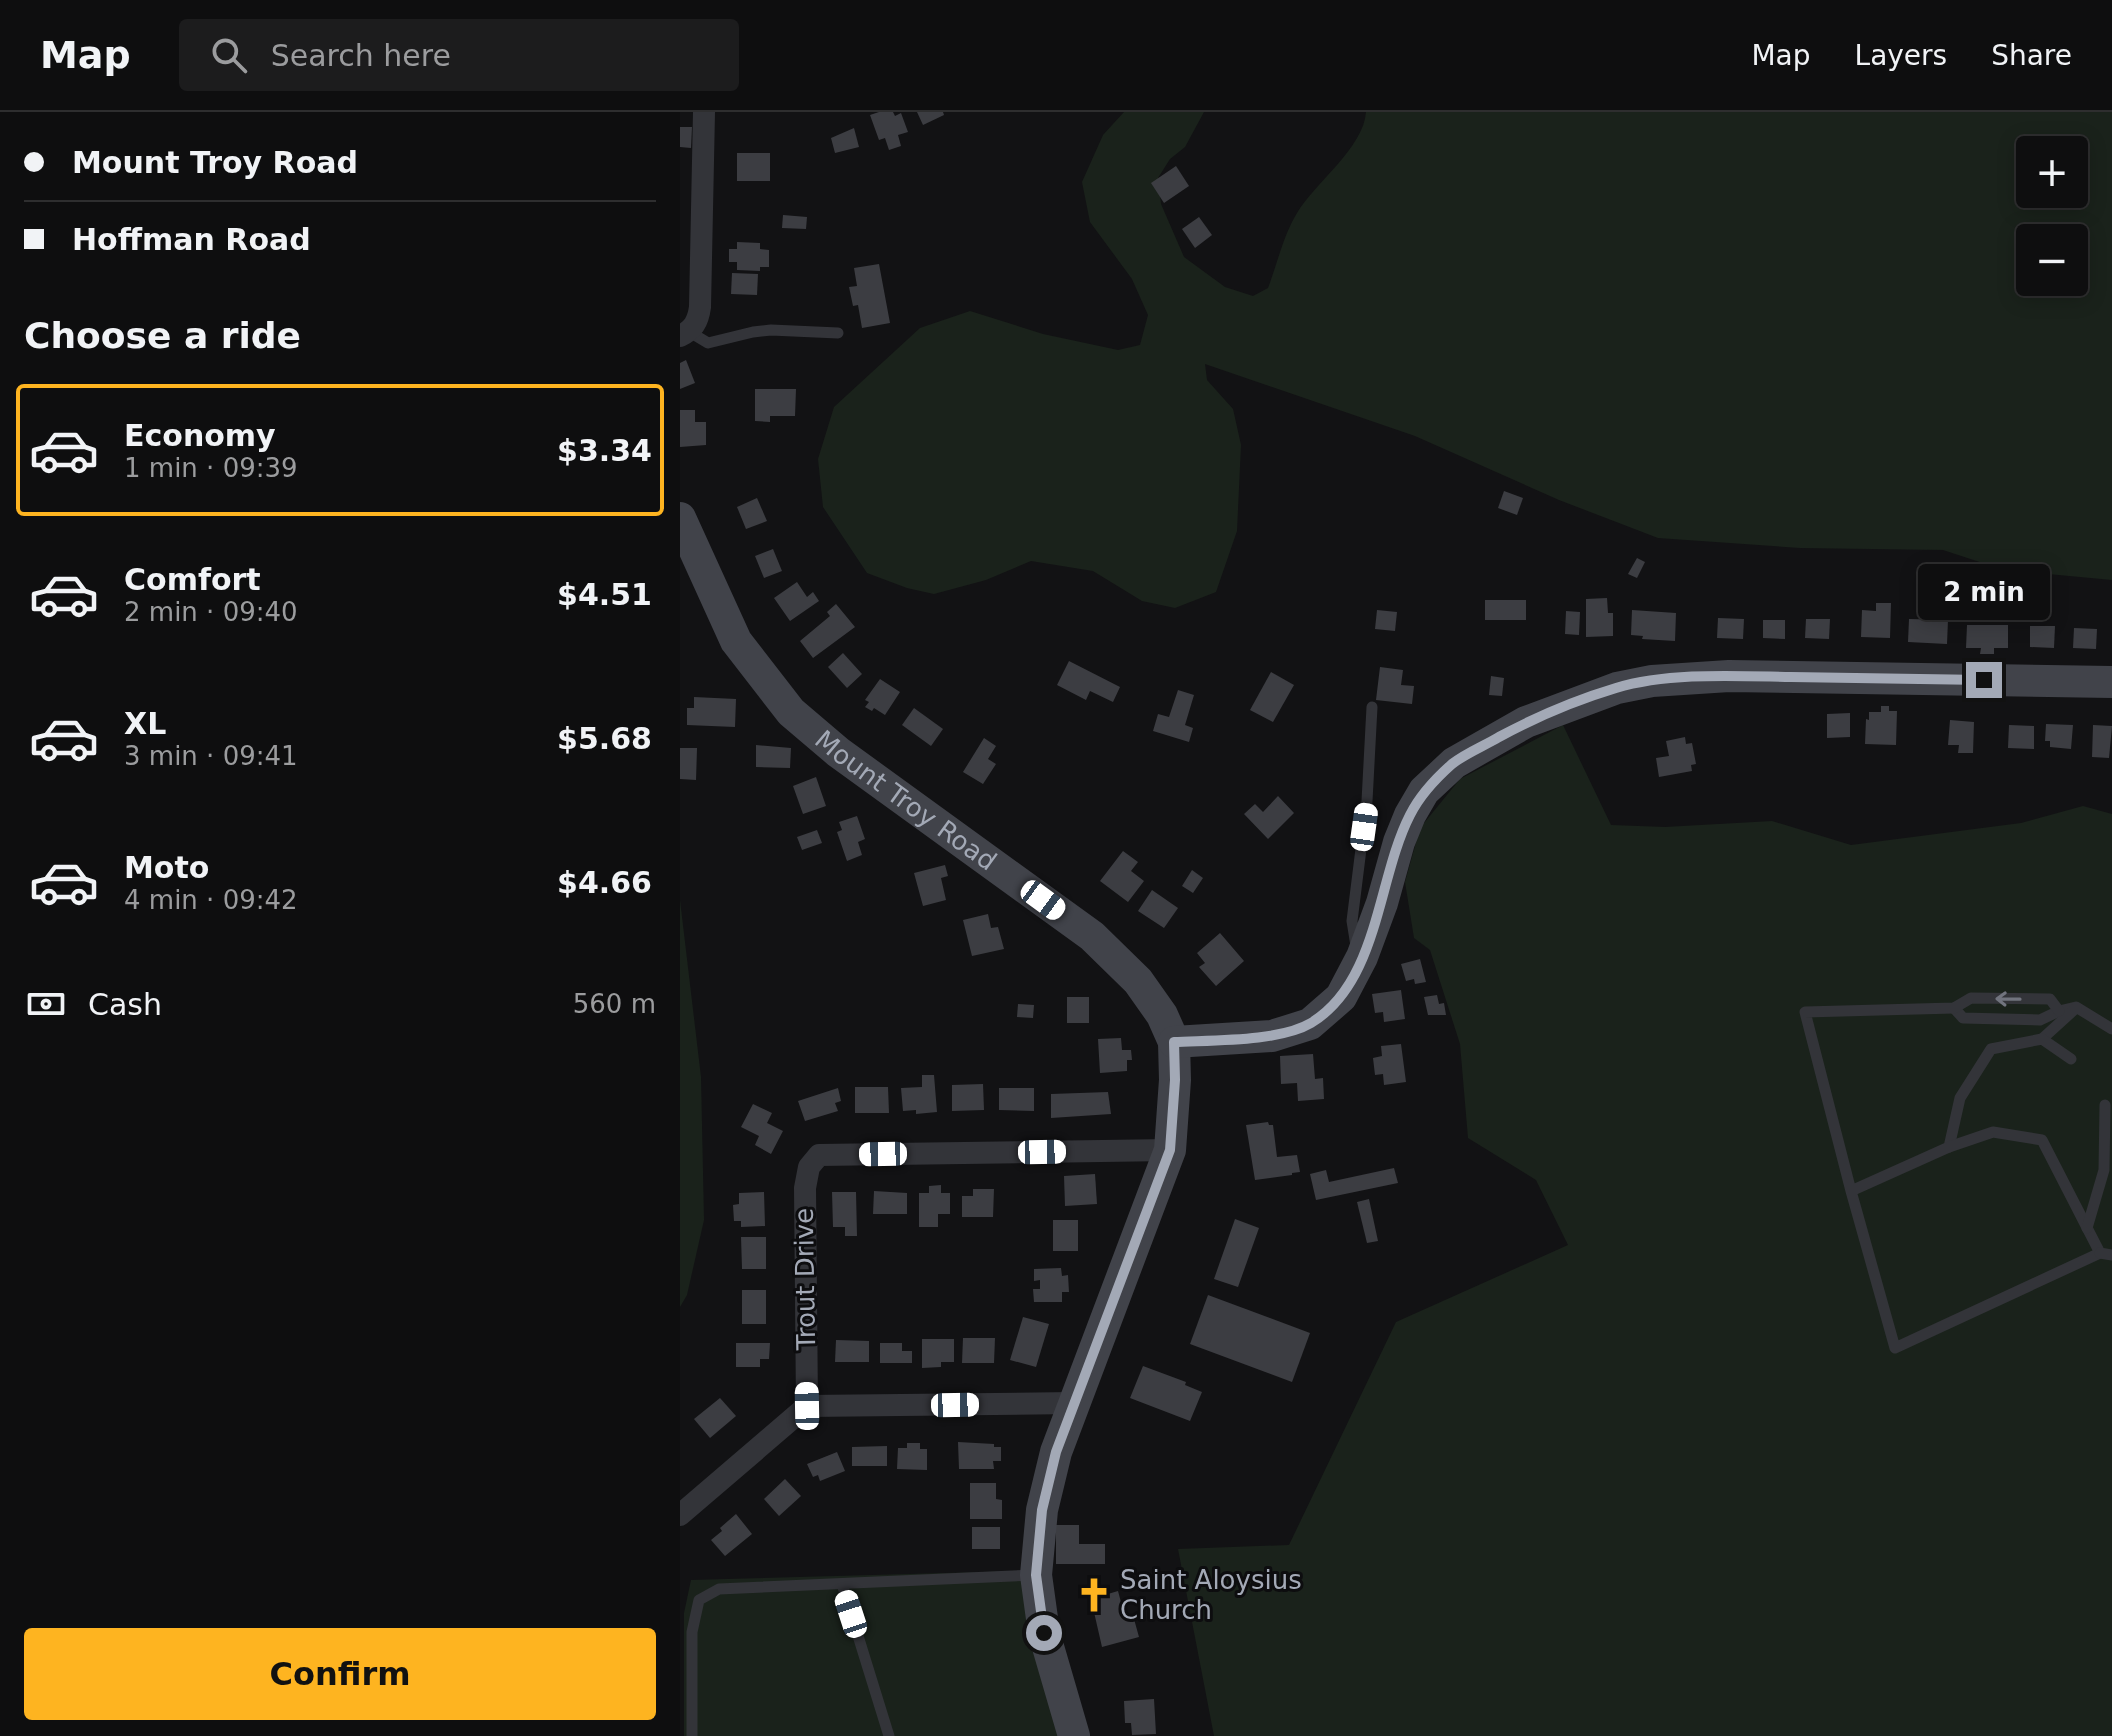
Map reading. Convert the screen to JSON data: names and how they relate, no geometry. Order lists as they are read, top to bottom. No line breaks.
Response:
{"streets":{"street":["Mount Troy Road","Trout Drive"]},"crossings":[["Mount Troy Road","Trout Drive"]],"places":{"church":["Saint Aloysius Church"]},"page":{"header":"Map","search":"Search here","nav":["Map","Layers","Share"],"banner":["Mount Troy Road","Hoffman Road"],"map_buttons":["+","−"],"heading":"Choose a ride","list":[{"name":"Economy","note":"1 min · 09:39","value":"$3.34"},{"name":"Comfort","note":"2 min · 09:40","value":"$4.51"},{"name":"XL","note":"3 min · 09:41","value":"$5.68"},{"name":"Moto","note":"4 min · 09:42","value":"$4.66"}],"bubble":"2 min","pay":["Cash","560 m"],"buttons":"Confirm"}}
